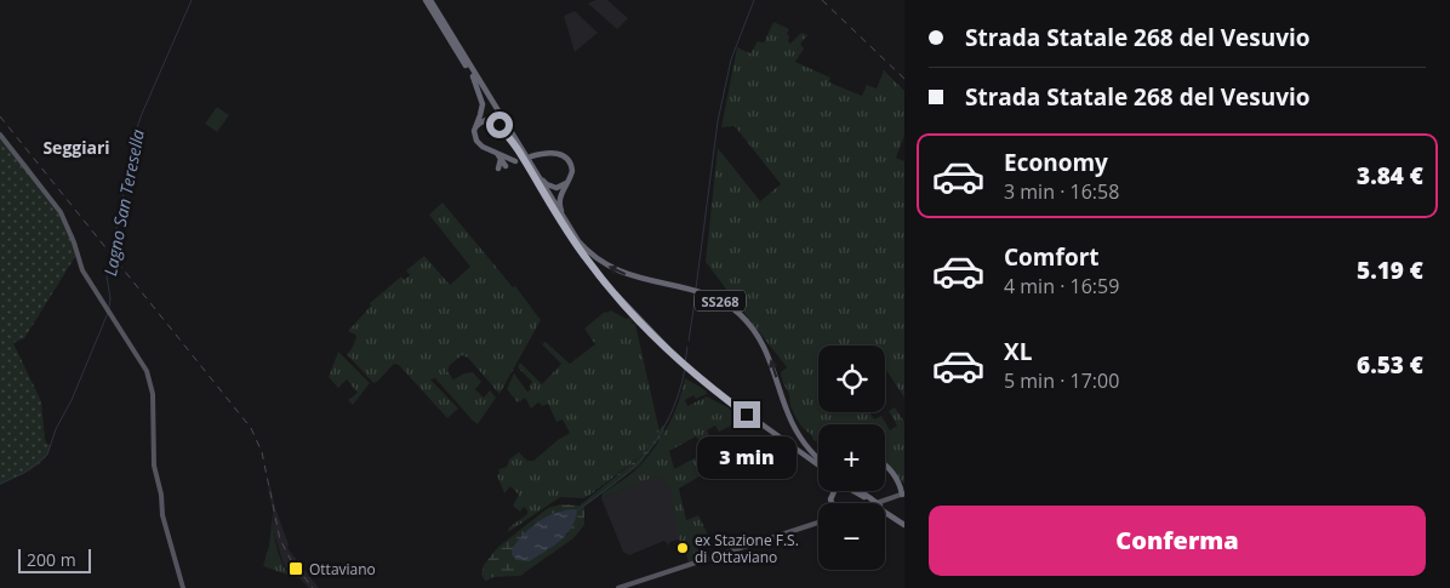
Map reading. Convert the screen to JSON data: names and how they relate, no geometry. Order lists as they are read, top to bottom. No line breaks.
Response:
{"streets":{"highway":["SS268"]},"districts":["Seggiari"],"water":["Lagno San Teresella"],"places":{"other":["ex Stazione F.S. di Ottaviano"],"transit":["Ottaviano"]},"scale_bar":"200 m","page":{"banner":["Strada Statale 268 del Vesuvio","Strada Statale 268 del Vesuvio"],"list":[{"name":"Economy","note":"3 min · 16:58","value":"3.84 €"},{"name":"Comfort","note":"4 min · 16:59","value":"5.19 €"},{"name":"XL","note":"5 min · 17:00","value":"6.53 €"}],"map_buttons":["+","−"],"bubble":"3 min","buttons":"Conferma","scale":"200 m"}}
